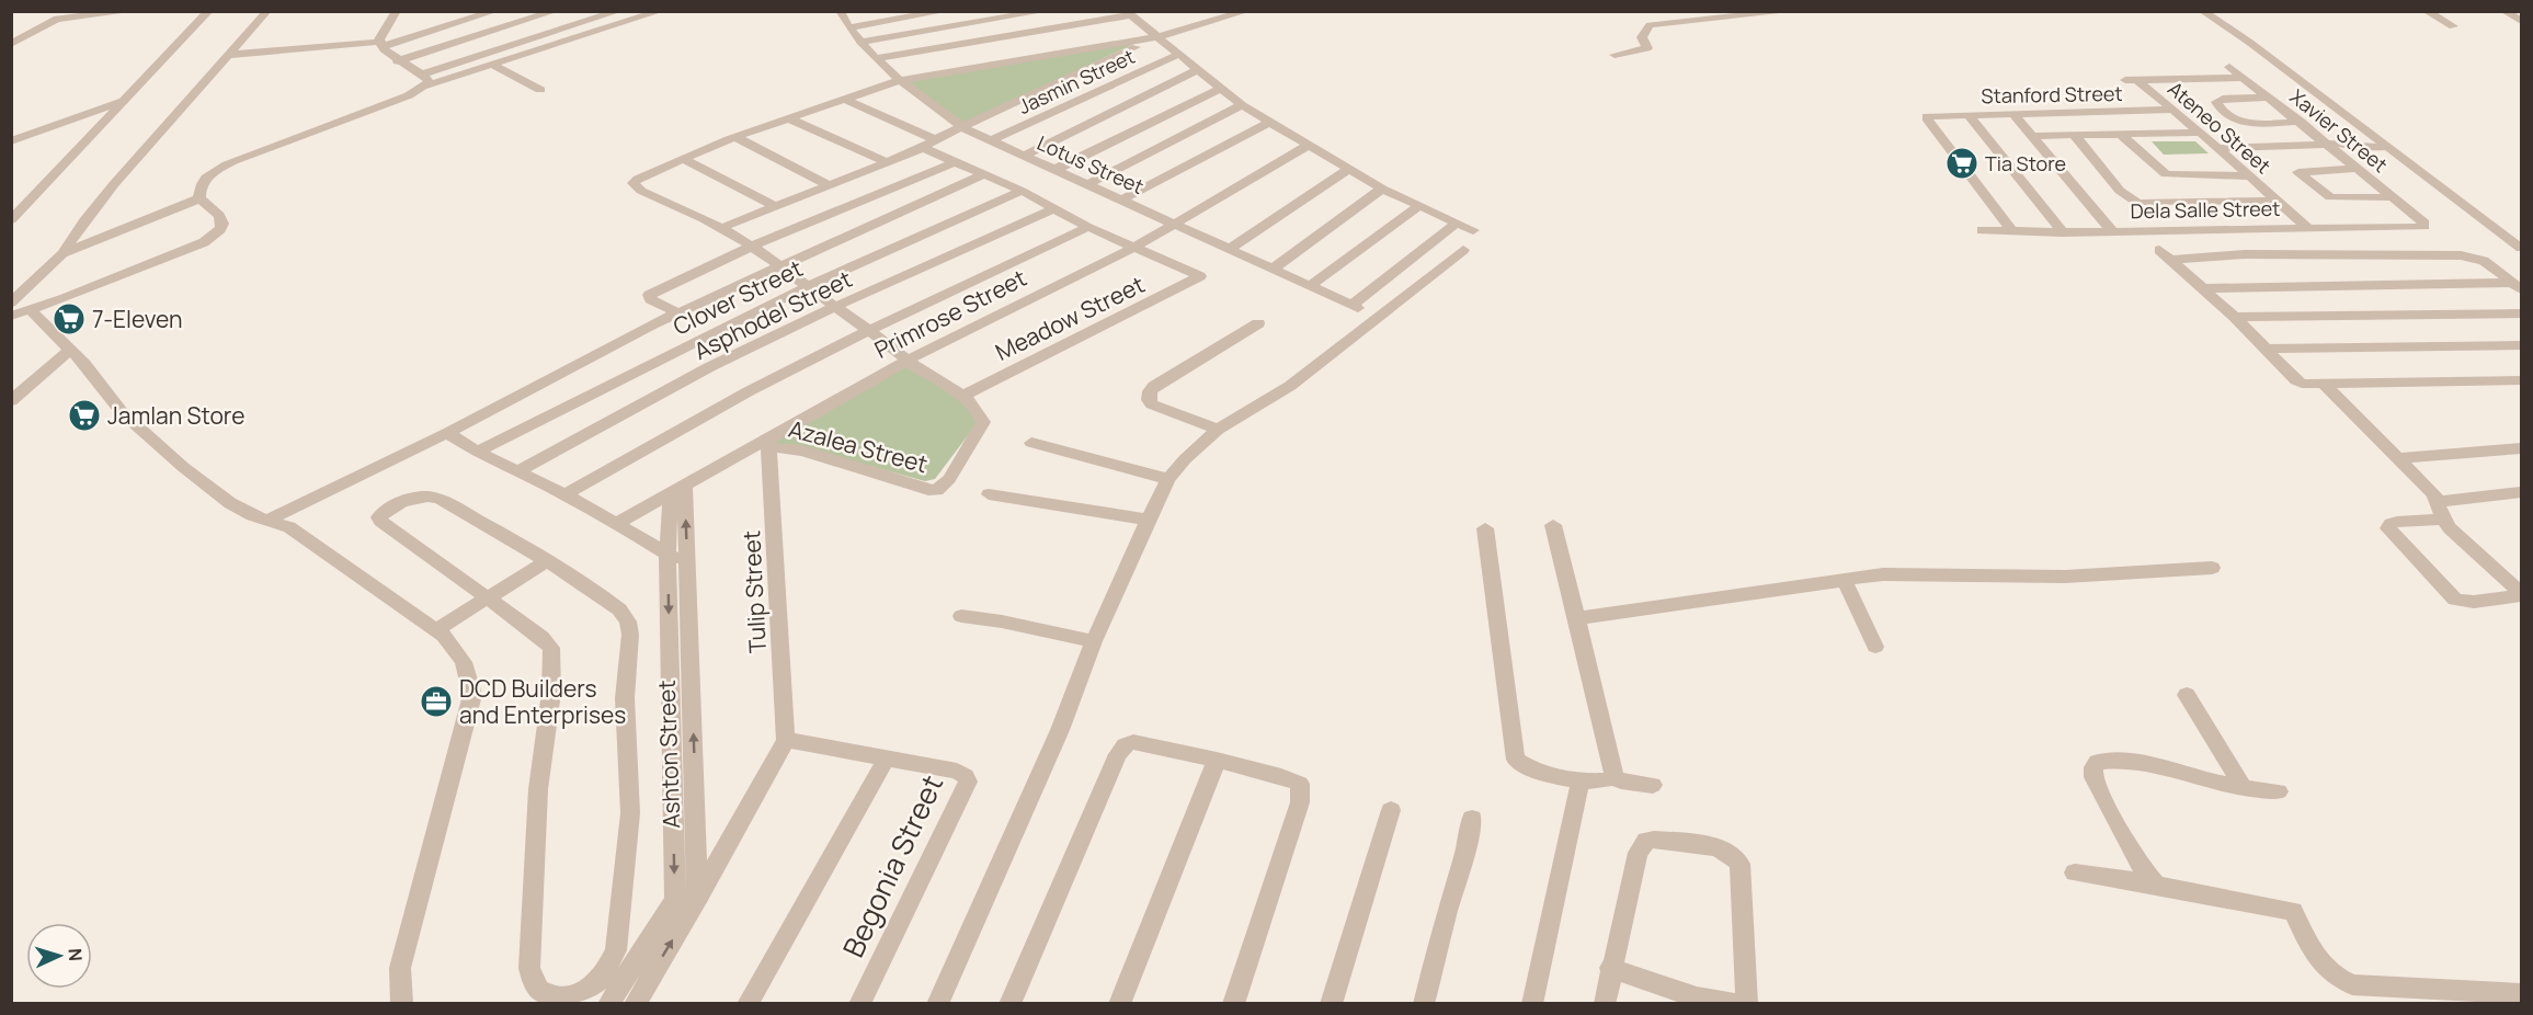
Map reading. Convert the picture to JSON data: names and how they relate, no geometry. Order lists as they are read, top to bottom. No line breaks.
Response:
{"streets":{"street":["Jasmin Street","Stanford Street","Ateneo Street","Xavier Street","Lotus Street","Dela Salle Street","Clover Street","Primrose Street","Asphodel Street","Meadow Street","Azalea Street","Tulip Street","Ashton Street","Begonia Street"]},"crossings":[["Jasmin Street","Lotus Street"],["Stanford Street","Ateneo Street"],["Stanford Street","Dela Salle Street"],["Ateneo Street","Xavier Street"],["Ateneo Street","Dela Salle Street"],["Xavier Street","Dela Salle Street"],["Lotus Street","Primrose Street"],["Primrose Street","Meadow Street"],["Primrose Street","Azalea Street"],["Primrose Street","Tulip Street"],["Primrose Street","Ashton Street"],["Meadow Street","Azalea Street"],["Azalea Street","Tulip Street"],["Tulip Street","Begonia Street"]],"places":{"supermarket":["Tia Store","7-Eleven","Jamlan Store"],"office":["DCD Builders and Enterprises"]},"north":"right"}
